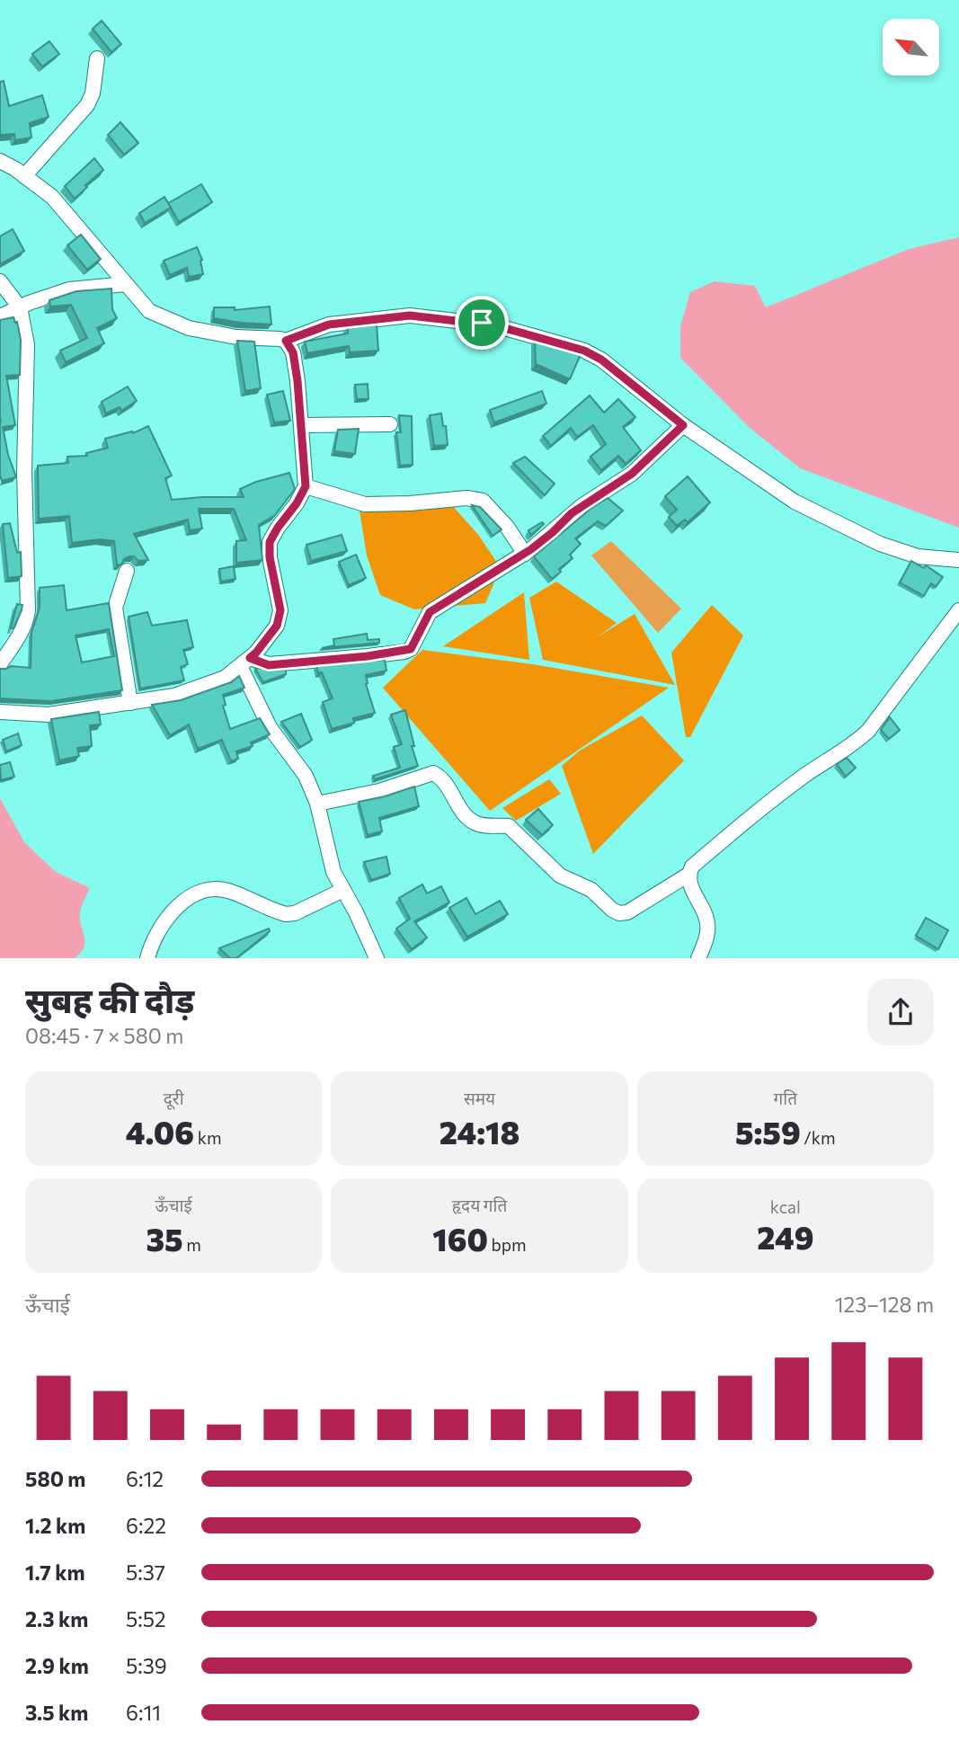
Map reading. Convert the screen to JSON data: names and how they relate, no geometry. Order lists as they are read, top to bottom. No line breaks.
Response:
{"north":"top left","page":{"heading":["सुबह की दौड़","08:45 · 7 × 580 m"],"stats":[["दूरी","4.06 km"],["समय","24:18"],["गति","5:59 /km"],["ऊँचाई","35 m"],["हृदय गति","160 bpm"],["kcal","249"]],"chart":["ऊँचाई","123–128 m"],"list":[{"name":"580 m","note":"6:12"},{"name":"1.2 km","note":"6:22"},{"name":"1.7 km","note":"5:37"},{"name":"2.3 km","note":"5:52"},{"name":"2.9 km","note":"5:39"},{"name":"3.5 km","note":"6:11"}]}}
